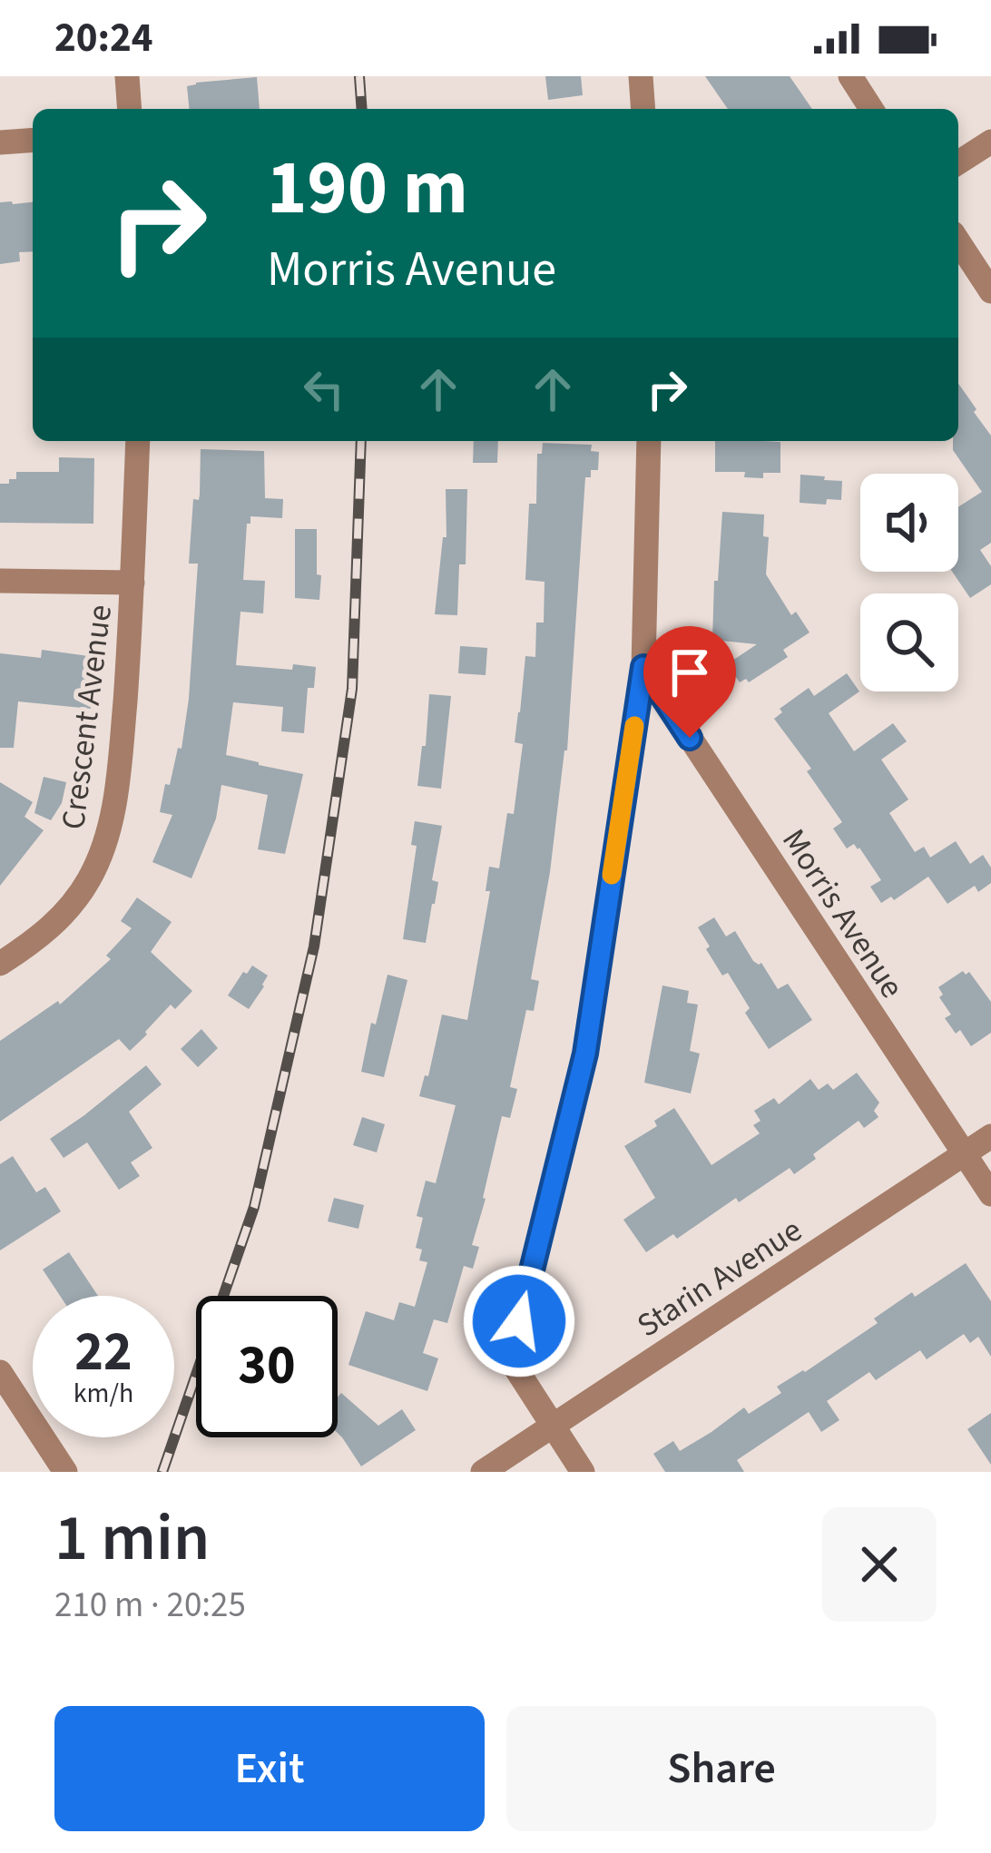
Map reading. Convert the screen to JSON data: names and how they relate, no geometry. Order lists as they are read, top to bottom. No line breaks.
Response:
{"streets":{"street":["Crescent Avenue","Morris Avenue","Starin Avenue"]},"crossings":[["Morris Avenue","Starin Avenue"]],"page":{"status":"20:24","turn":["190 m","Morris Avenue"],"speed":"22 km/h","limit":"30","heading":["1 min","210 m · 20:25"],"buttons":["Exit","Share"]}}
